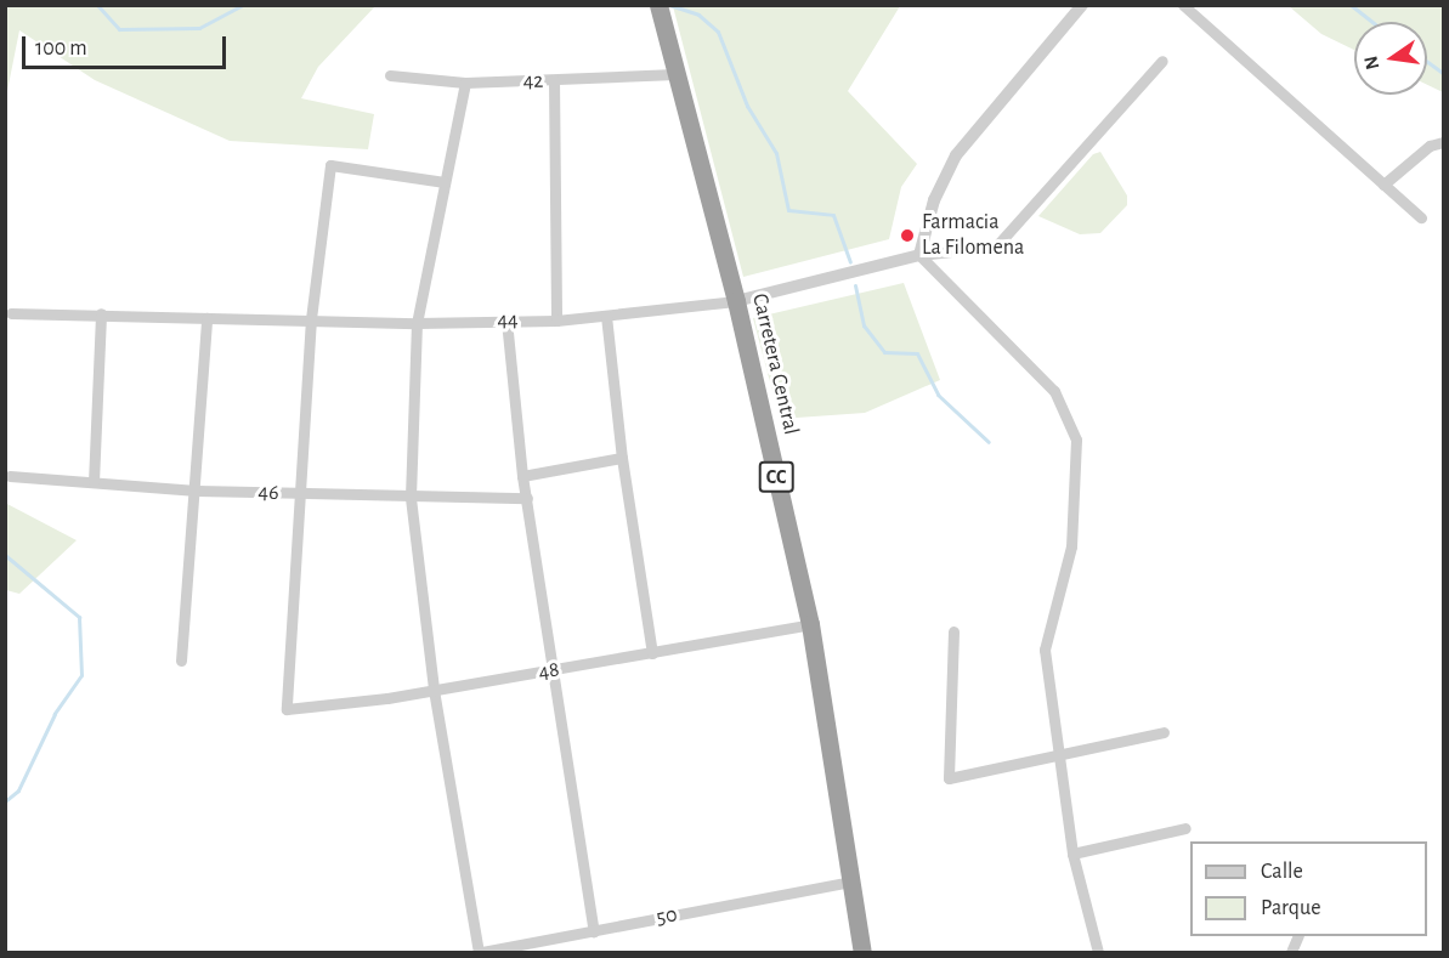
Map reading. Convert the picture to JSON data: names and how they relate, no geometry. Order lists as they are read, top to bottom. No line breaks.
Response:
{"streets":{"highway":["Carretera Central","CC"],"street":["42","44","46","48","50"]},"crossings":[["42","Carretera Central"],["44","Carretera Central"],["Carretera Central","48"],["Carretera Central","50"],["46","48"]],"places":["Farmacia La Filomena"],"legend":["Calle","Parque"],"scale_bar":"100 m","north":"left"}
